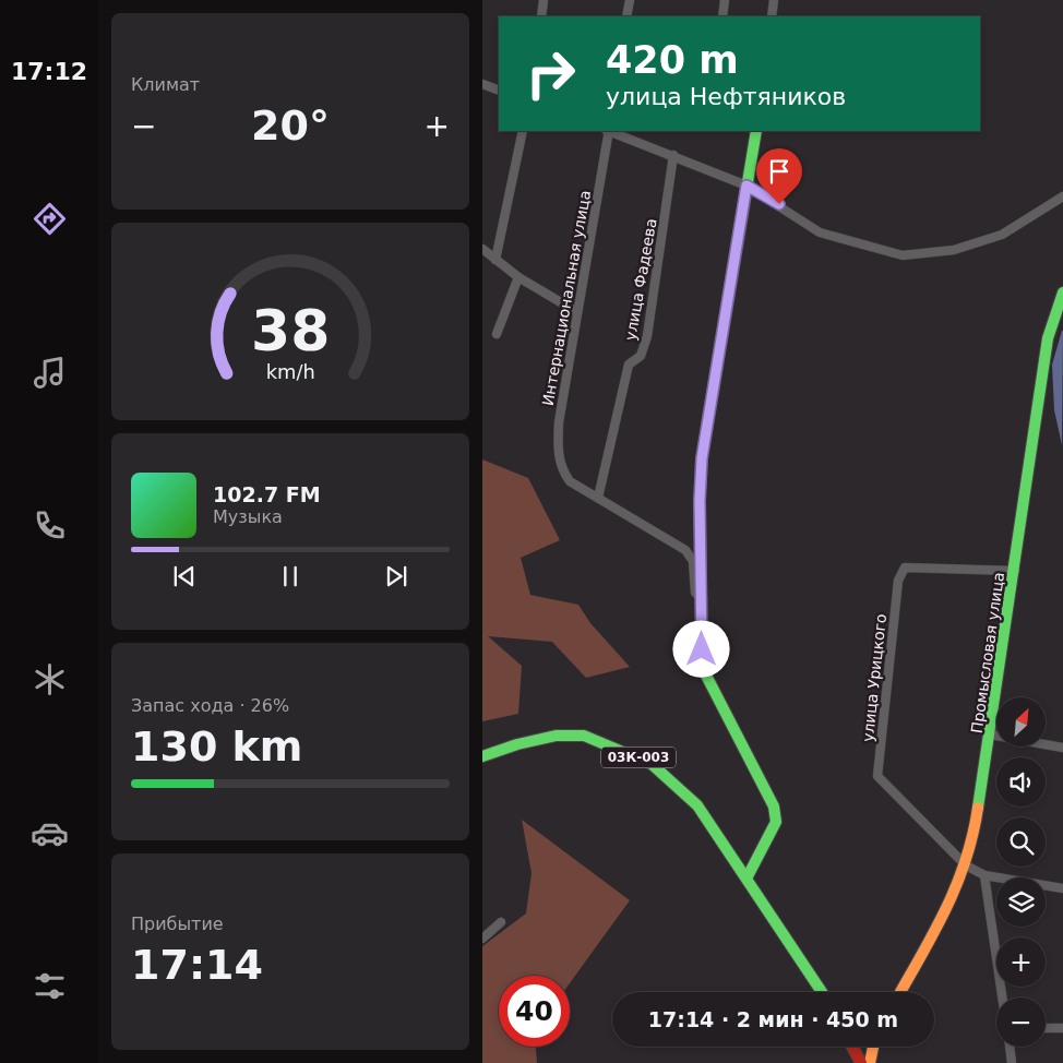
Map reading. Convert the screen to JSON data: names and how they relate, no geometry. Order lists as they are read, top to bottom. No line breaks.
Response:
{"streets":{"main road":["Промысловая улица","03К-003"],"street":["улица Фадеева","Интернациональная улица","улица Урицкого"]},"crossings":[["улица Фадеева","Интернациональная улица"],["Промысловая улица","улица Урицкого"]],"north":"top right","page":{"tabs":"17:12","tile":["Климат",["Запас хода · 26%","130 km"],["Прибытие","17:14"]],"turn":["420 m","улица Нефтяников"],"heat":["−","20°","+"],"song":["102.7 FM","Музыка"],"map_buttons":["+","−"],"limit":"40","trip":"17:14 · 2 мин · 450 m","gauge":["38","km/h"]}}
